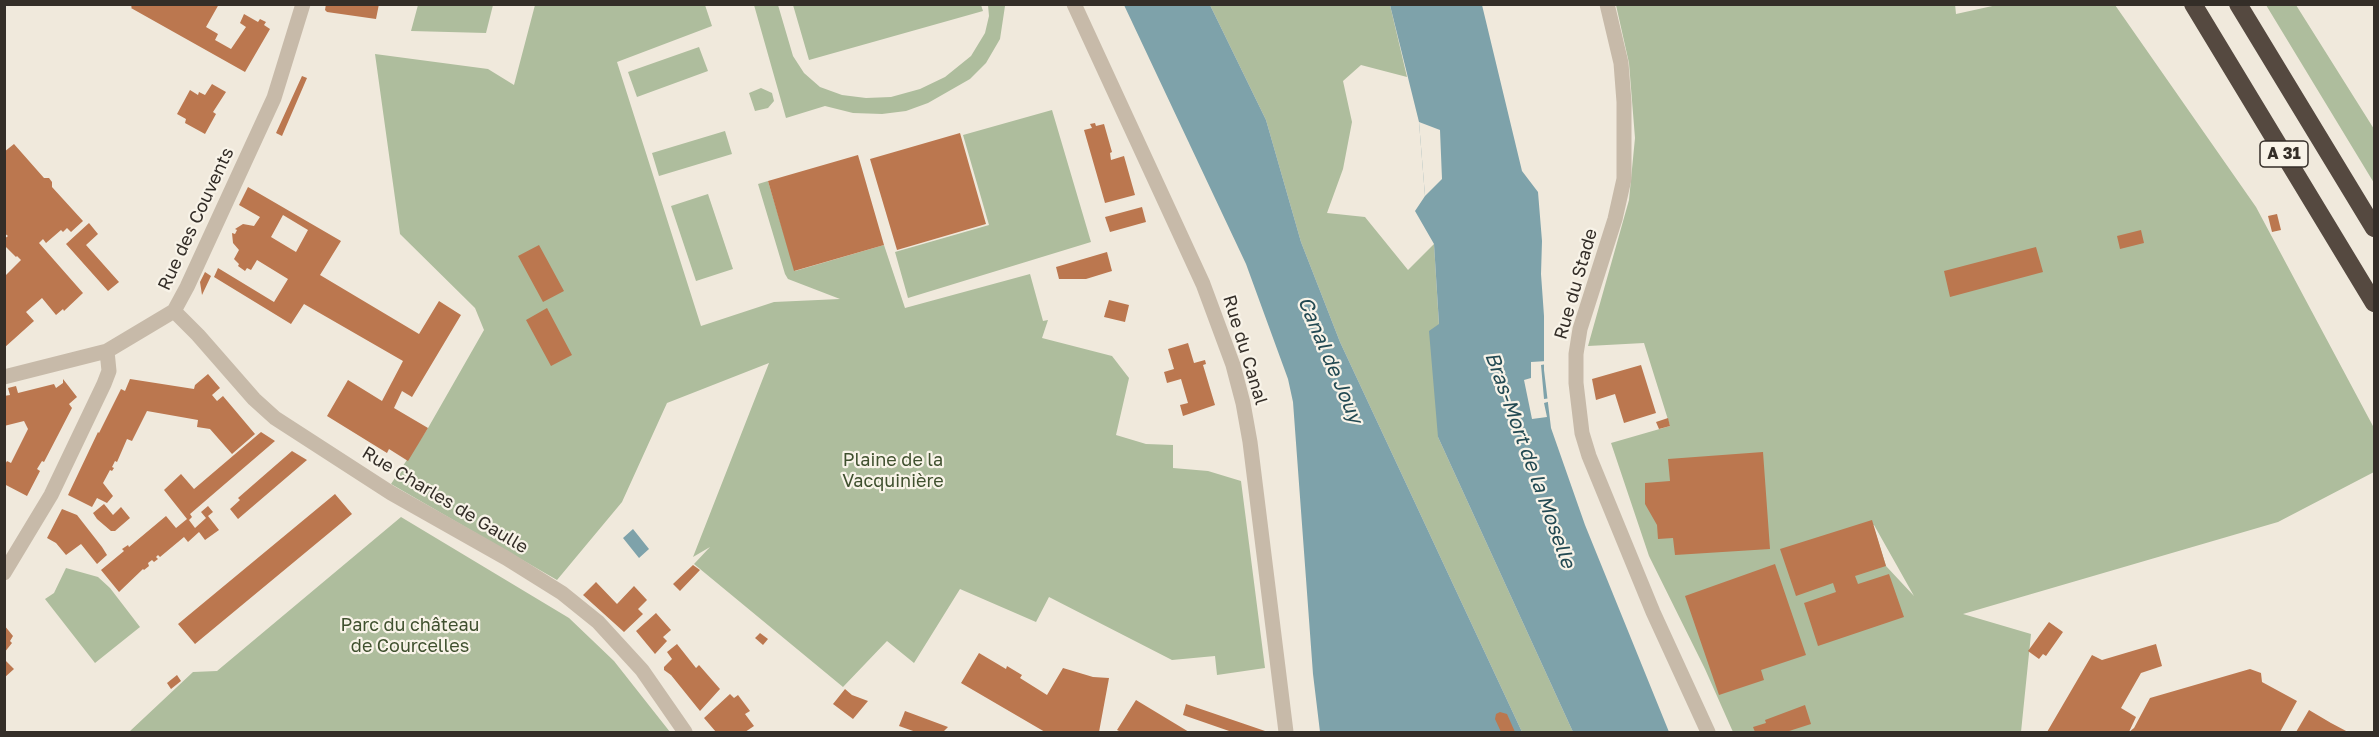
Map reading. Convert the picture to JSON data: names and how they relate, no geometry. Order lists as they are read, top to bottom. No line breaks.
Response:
{"streets":{"highway":["A 31"],"street":["Rue des Couvents","Rue du Stade","Rue du Canal","Rue Charles de Gaulle"]},"crossings":[["Rue des Couvents","Rue Charles de Gaulle"]],"water":["Canal de Jouy","Bras-Mort de la Moselle"],"parks":["Plaine de la Vacquinière","Parc du château de Courcelles"]}
